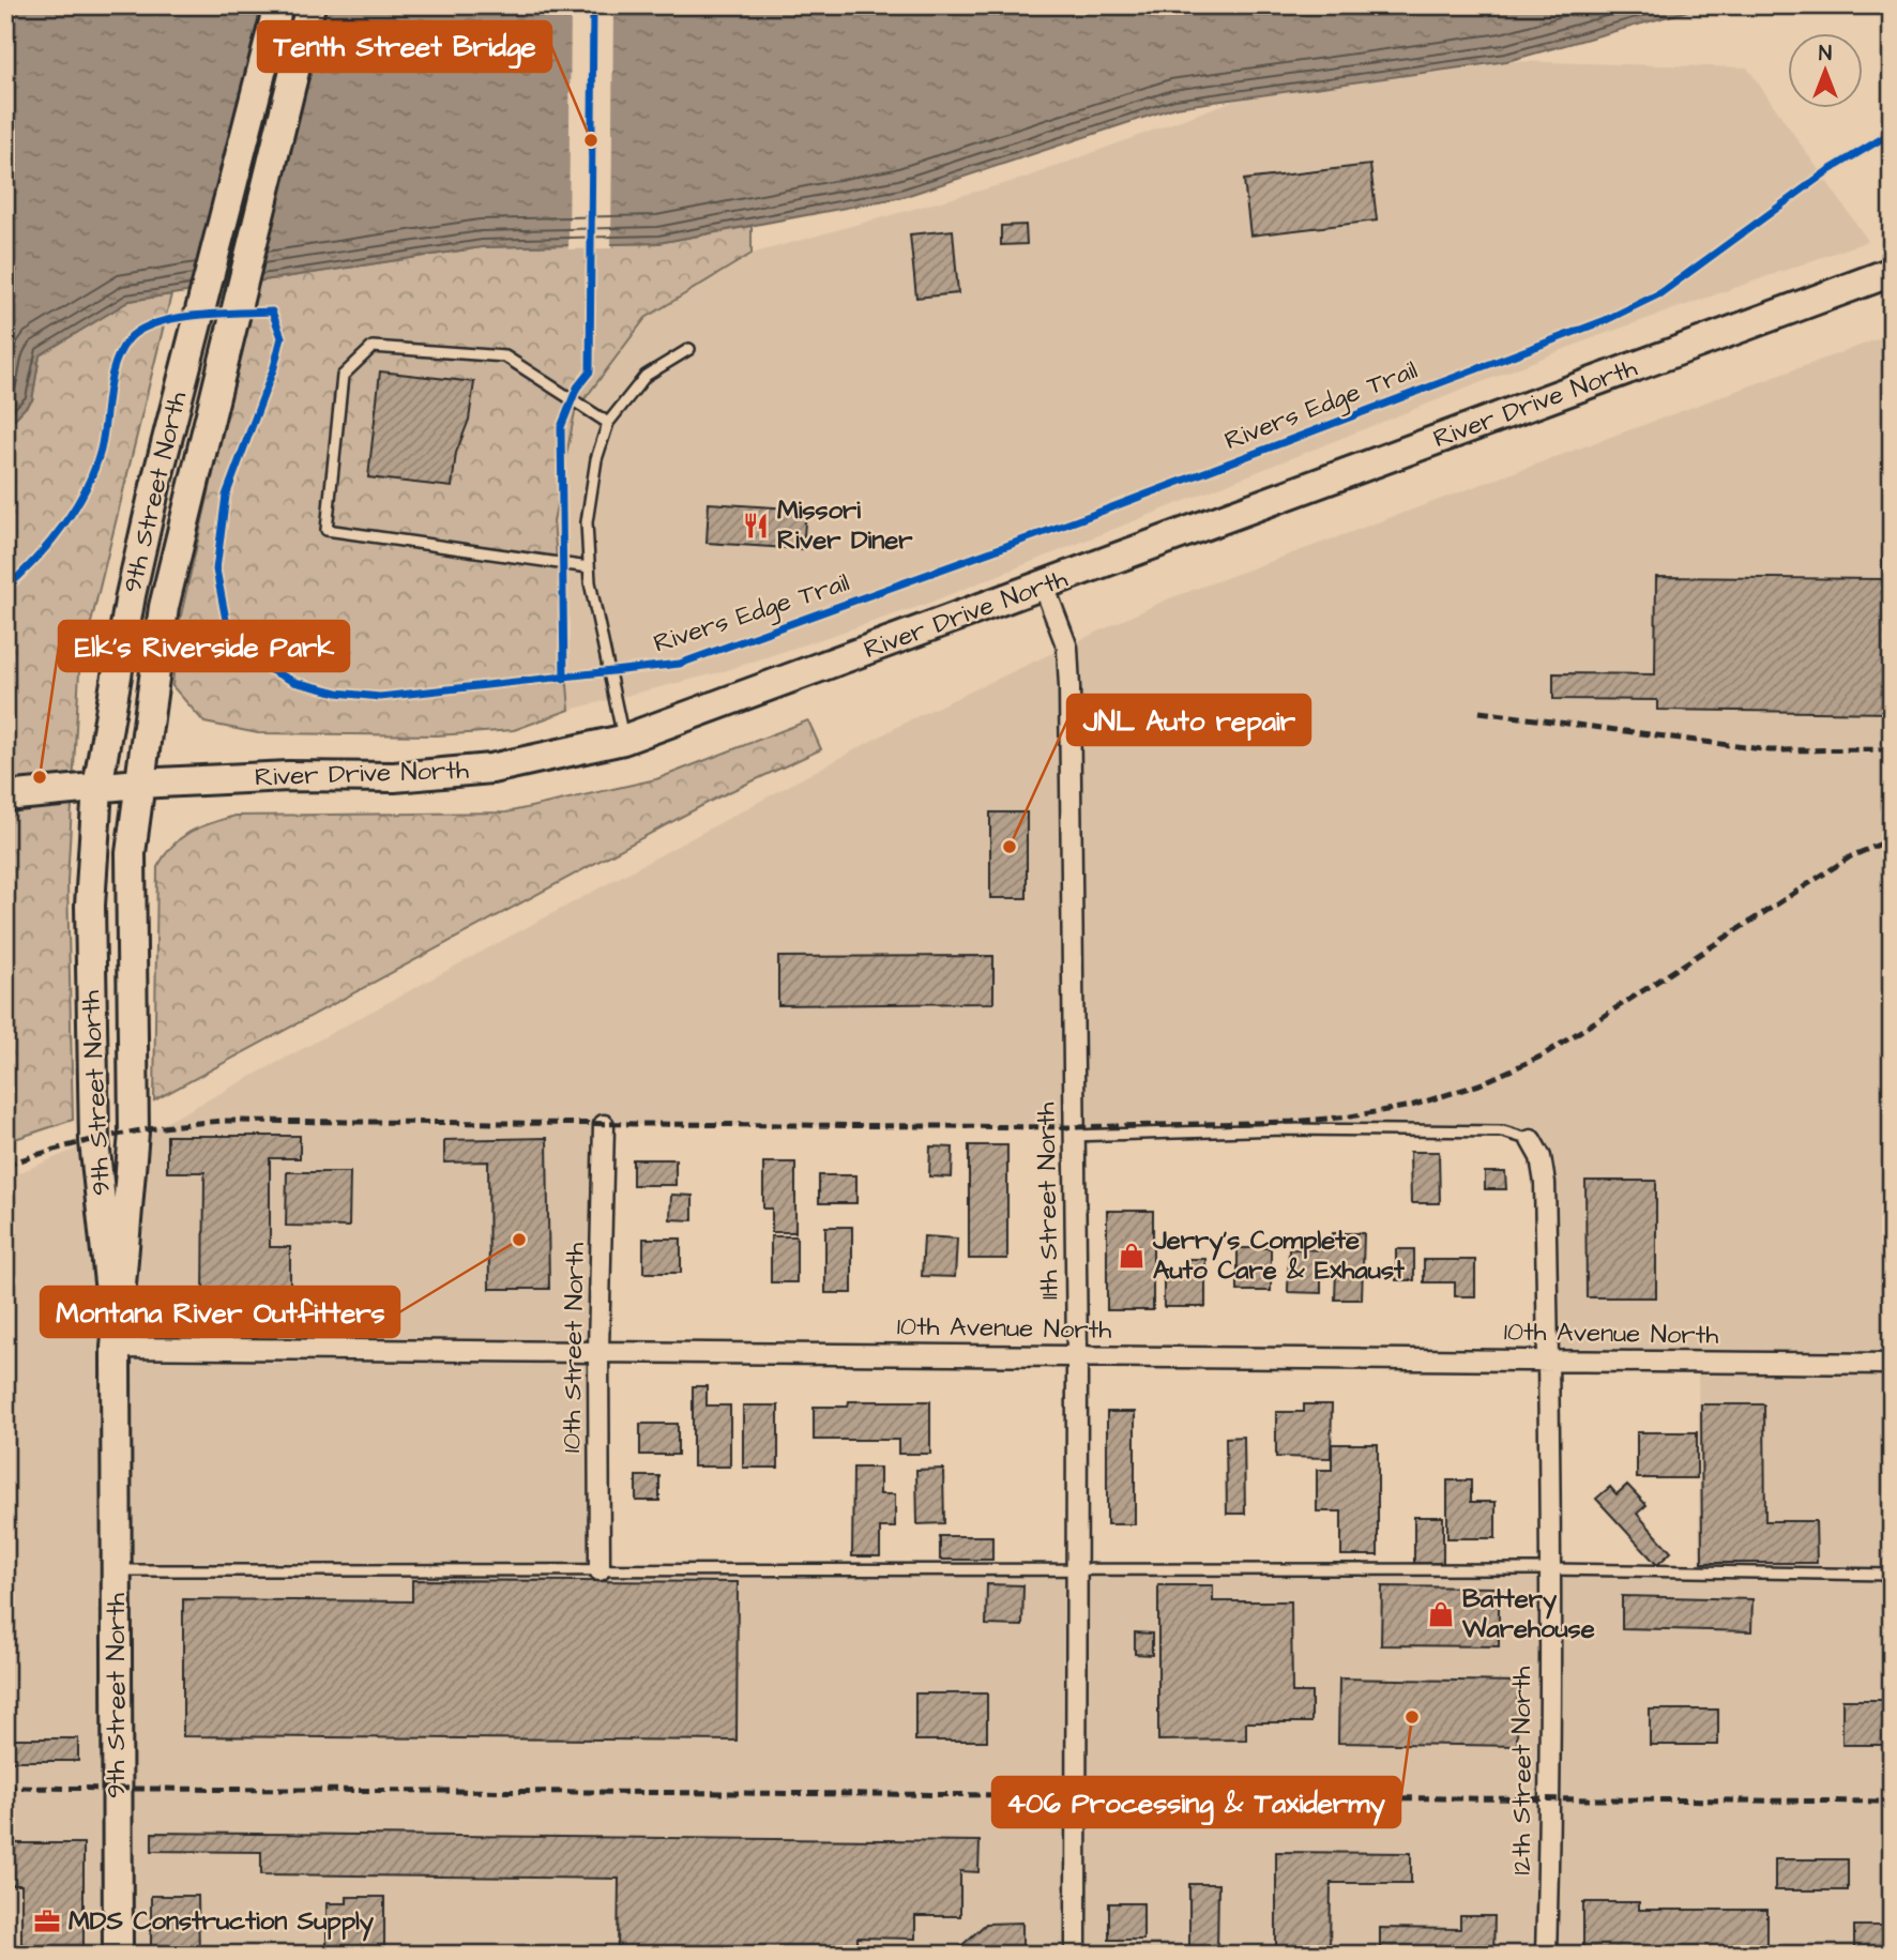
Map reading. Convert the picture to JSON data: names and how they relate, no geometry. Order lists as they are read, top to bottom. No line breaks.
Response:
{"streets":{"main road":["River Drive North","9th Street North"],"street":["11th Street North","10th Avenue North","10th Street North","12th Street North"],"cycle path":["Rivers Edge Trail"]},"crossings":[["River Drive North","9th Street North"],["River Drive North","11th Street North"],["9th Street North","10th Avenue North"],["11th Street North","10th Avenue North"],["10th Avenue North","10th Street North"],["10th Avenue North","12th Street North"]],"places":{"other":["Tenth Street Bridge","Elk's Riverside Park","JNL Auto repair","Montana River Outfitters","406 Processing & Taxidermy"],"restaurant":["Missori River Diner"],"shop":["Jerry's Complete Auto Care & Exhaust","Battery Warehouse"],"office":["MDS Construction Supply"]},"north":"top"}
